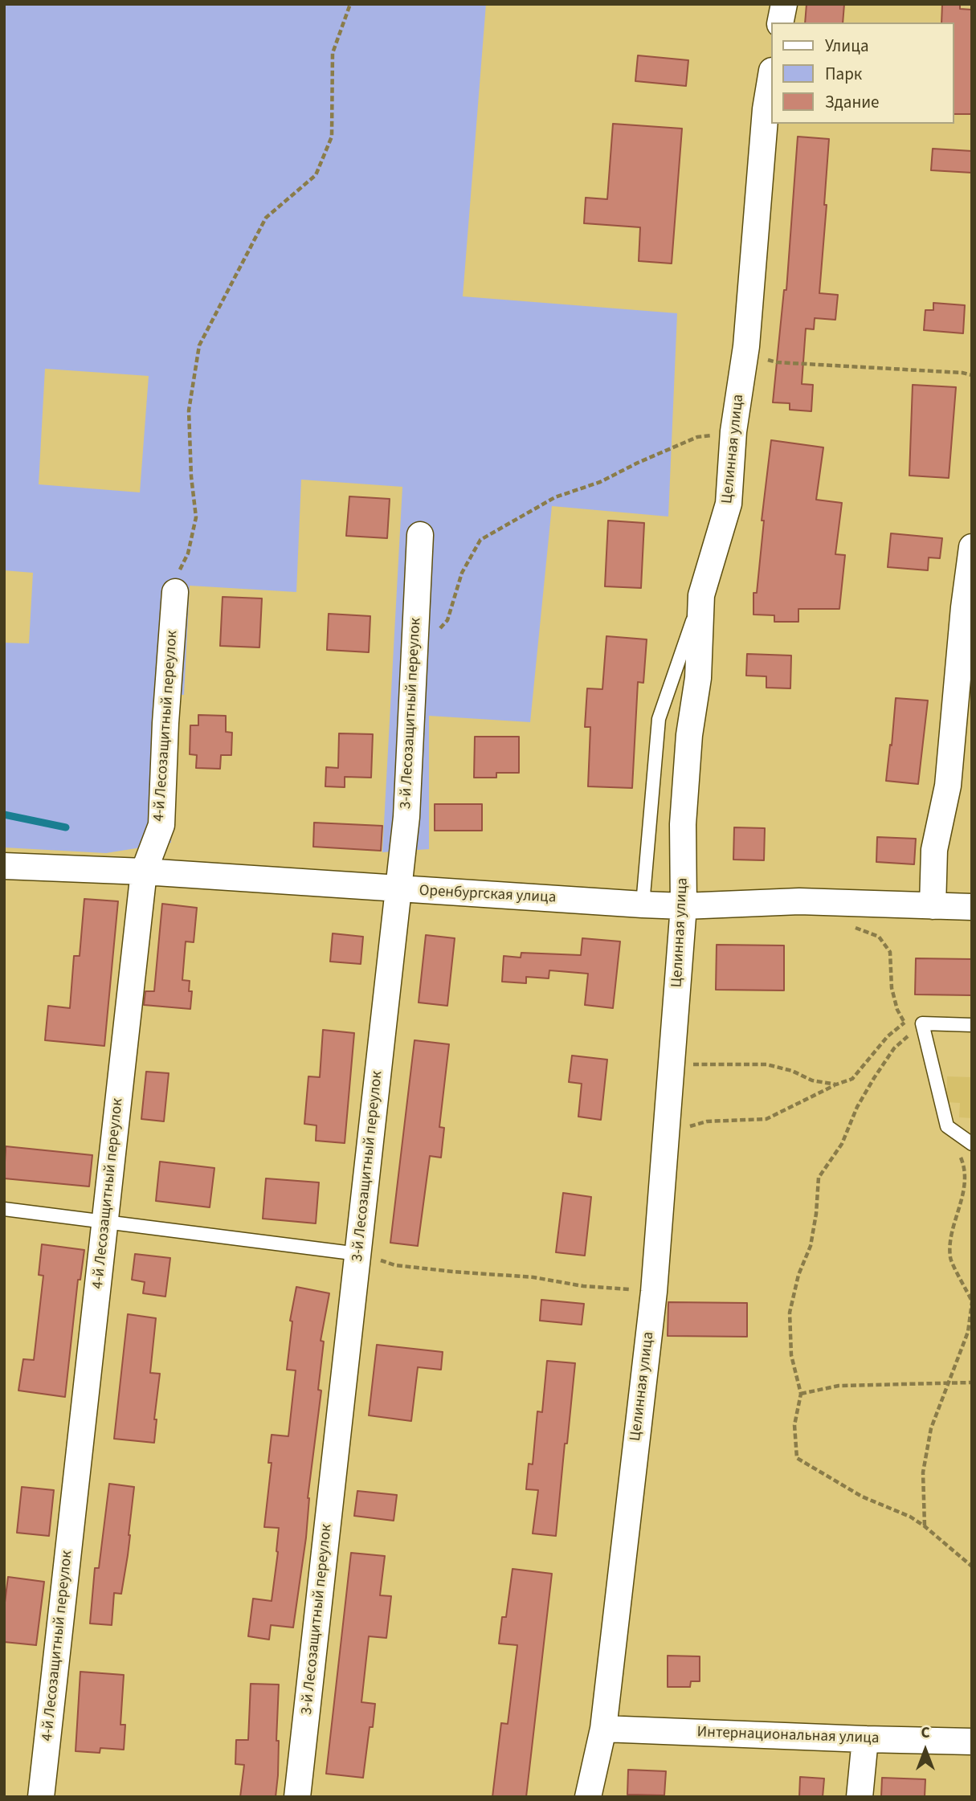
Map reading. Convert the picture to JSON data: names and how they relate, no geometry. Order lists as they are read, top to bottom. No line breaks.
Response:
{"streets":{"street":["Целинная улица","3-й Лесозащитный переулок","4-й Лесозащитный переулок","Оренбургская улица","Интернациональная улица"]},"crossings":[["Целинная улица","Оренбургская улица"],["Целинная улица","Интернациональная улица"],["3-й Лесозащитный переулок","Оренбургская улица"],["4-й Лесозащитный переулок","Оренбургская улица"]],"legend":["Улица","Парк","Здание"],"north":"top"}
